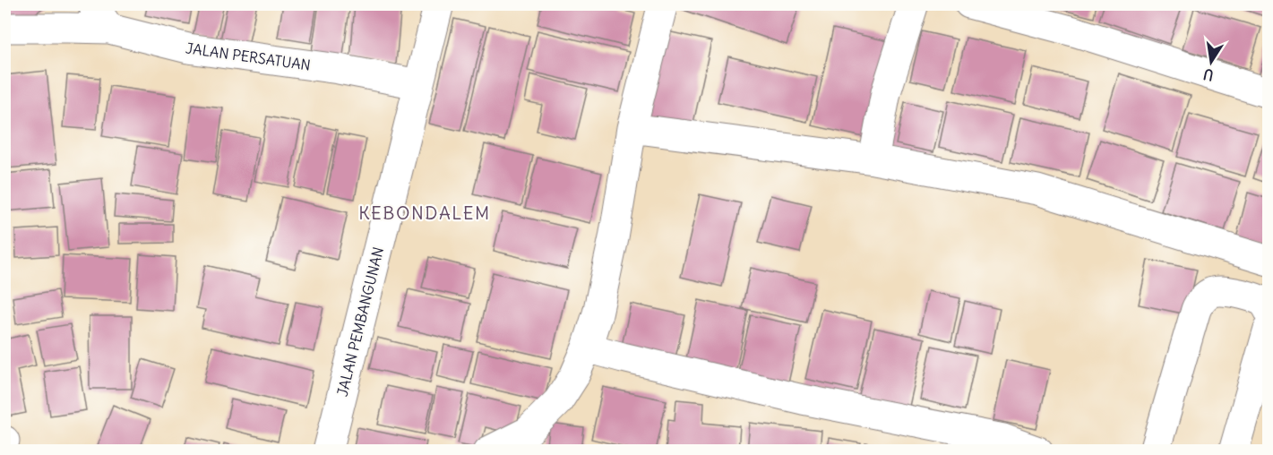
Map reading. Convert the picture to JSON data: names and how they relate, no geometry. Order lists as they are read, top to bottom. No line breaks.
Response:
{"streets":{"street":["JALAN PERSATUAN","JALAN PEMBANGUNAN"]},"crossings":[["JALAN PERSATUAN","JALAN PEMBANGUNAN"]],"districts":["KEBONDALEM"],"north":"bottom"}
